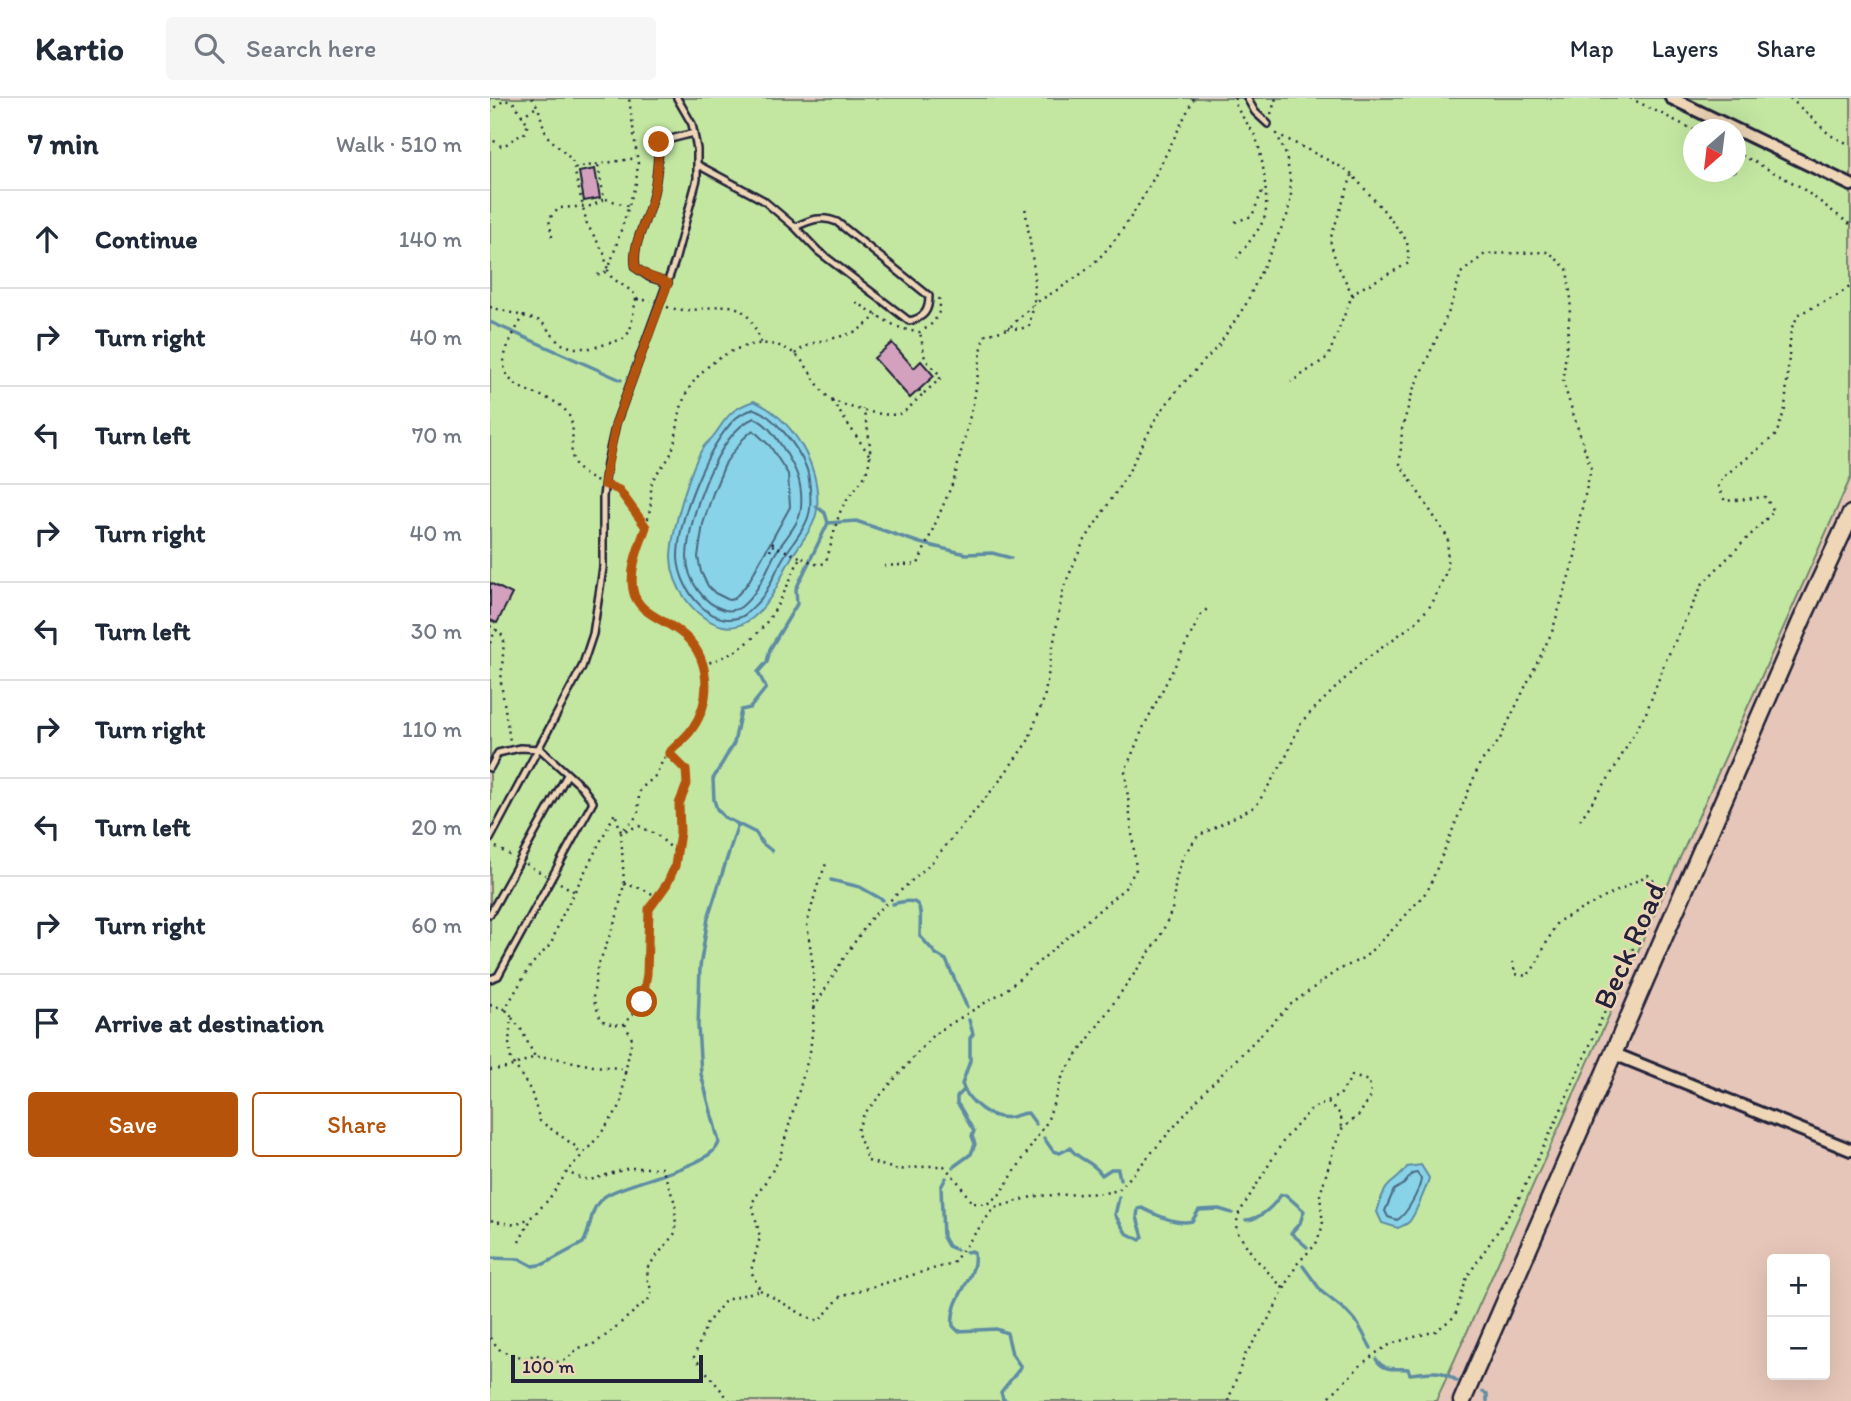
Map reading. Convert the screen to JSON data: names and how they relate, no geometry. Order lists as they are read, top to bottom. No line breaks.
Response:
{"streets":{"main road":["Beck Road"]},"scale_bar":"100 m","north":"bottom left","page":{"header":"Kartio","search":"Search here","nav":["Map","Layers","Share"],"heading":["7 min","Walk · 510 m"],"list":[["Continue","140 m"],["Turn right","40 m"],["Turn left","70 m"],["Turn right","40 m"],["Turn left","30 m"],["Turn right","110 m"],["Turn left","20 m"],["Turn right","60 m"],"Arrive at destination"],"buttons":["Save","Share"],"map_buttons":["+","−"],"scale":"100 m"}}
